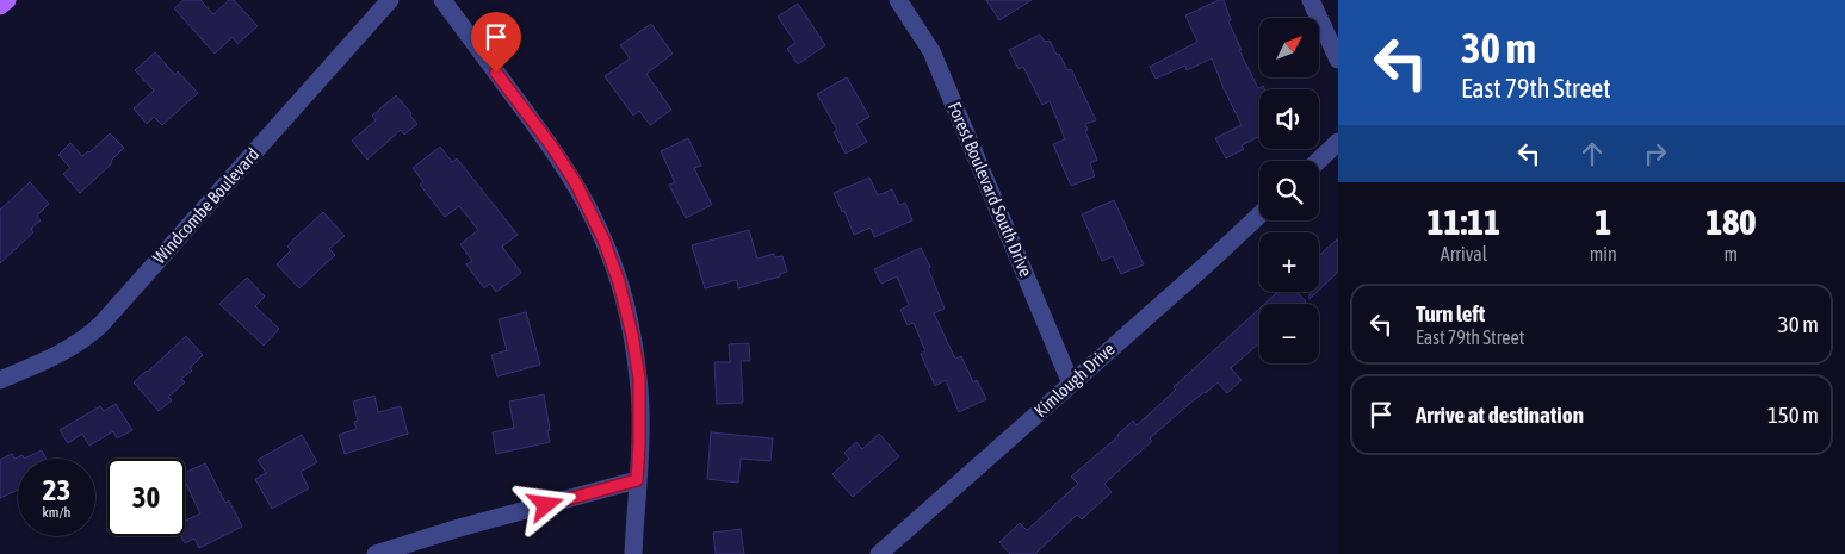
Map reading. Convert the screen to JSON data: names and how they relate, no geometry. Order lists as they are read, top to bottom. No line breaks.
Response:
{"streets":{"street":["Forest Boulevard South Drive","Windcombe Boulevard","Kimlough Drive"]},"crossings":[["Forest Boulevard South Drive","Kimlough Drive"]],"north":"top right","page":{"turn":["30 m","East 79th Street"],"map_buttons":["+","−"],"eta":["11:11","Arrival","1","min","180","m"],"list":[{"name":"Turn left","note":"East 79th Street","value":"30 m"},{"name":"Arrive at destination","value":"150 m"}],"speed":"23 km/h","limit":"30"}}
